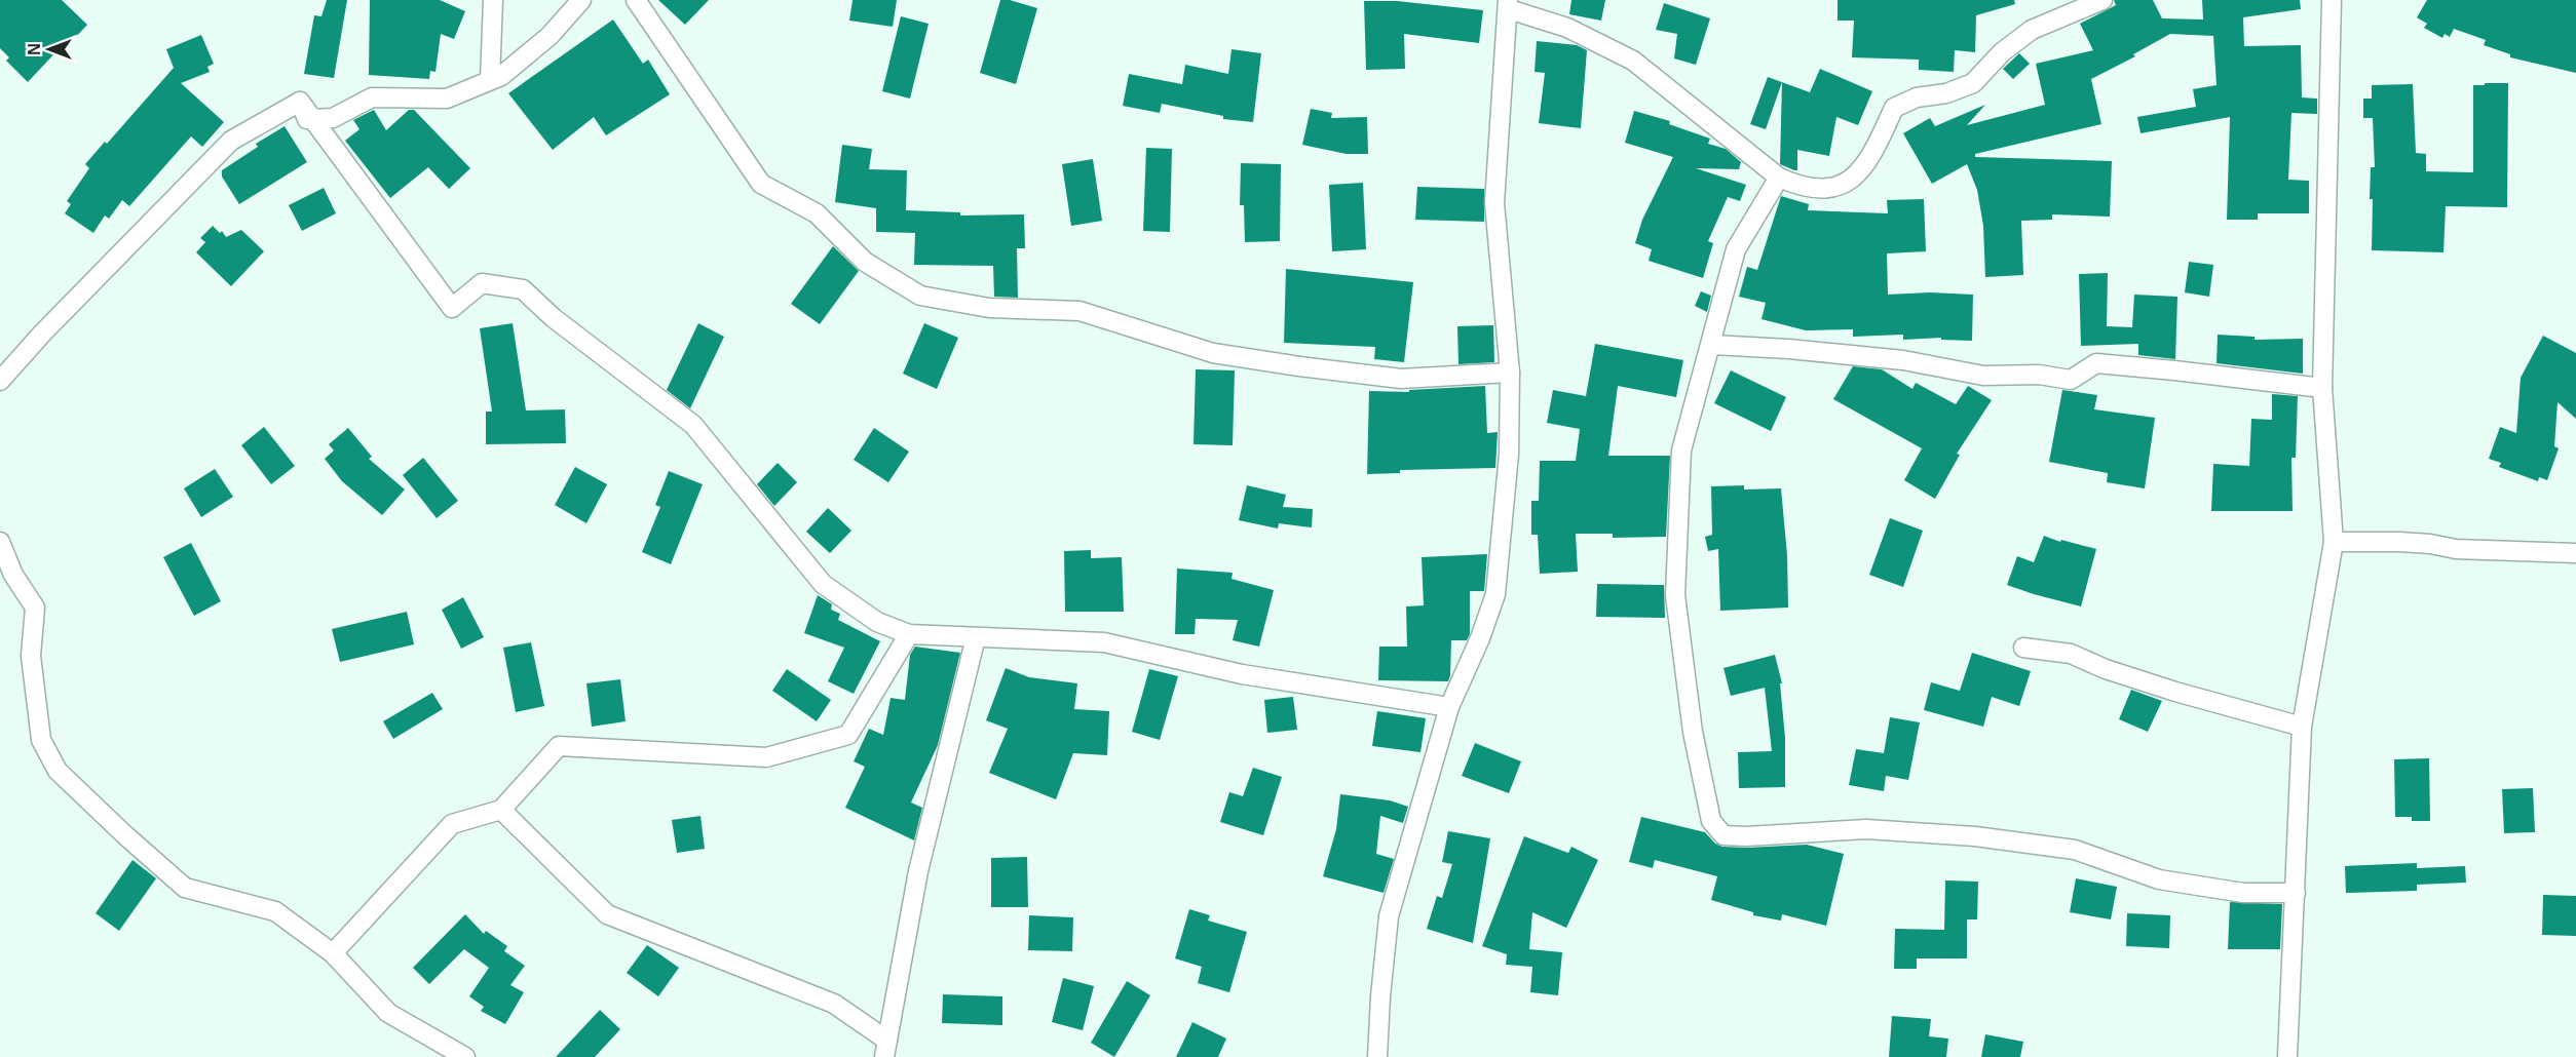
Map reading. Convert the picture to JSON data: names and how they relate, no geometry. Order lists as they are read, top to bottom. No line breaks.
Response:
{"north":"left"}
